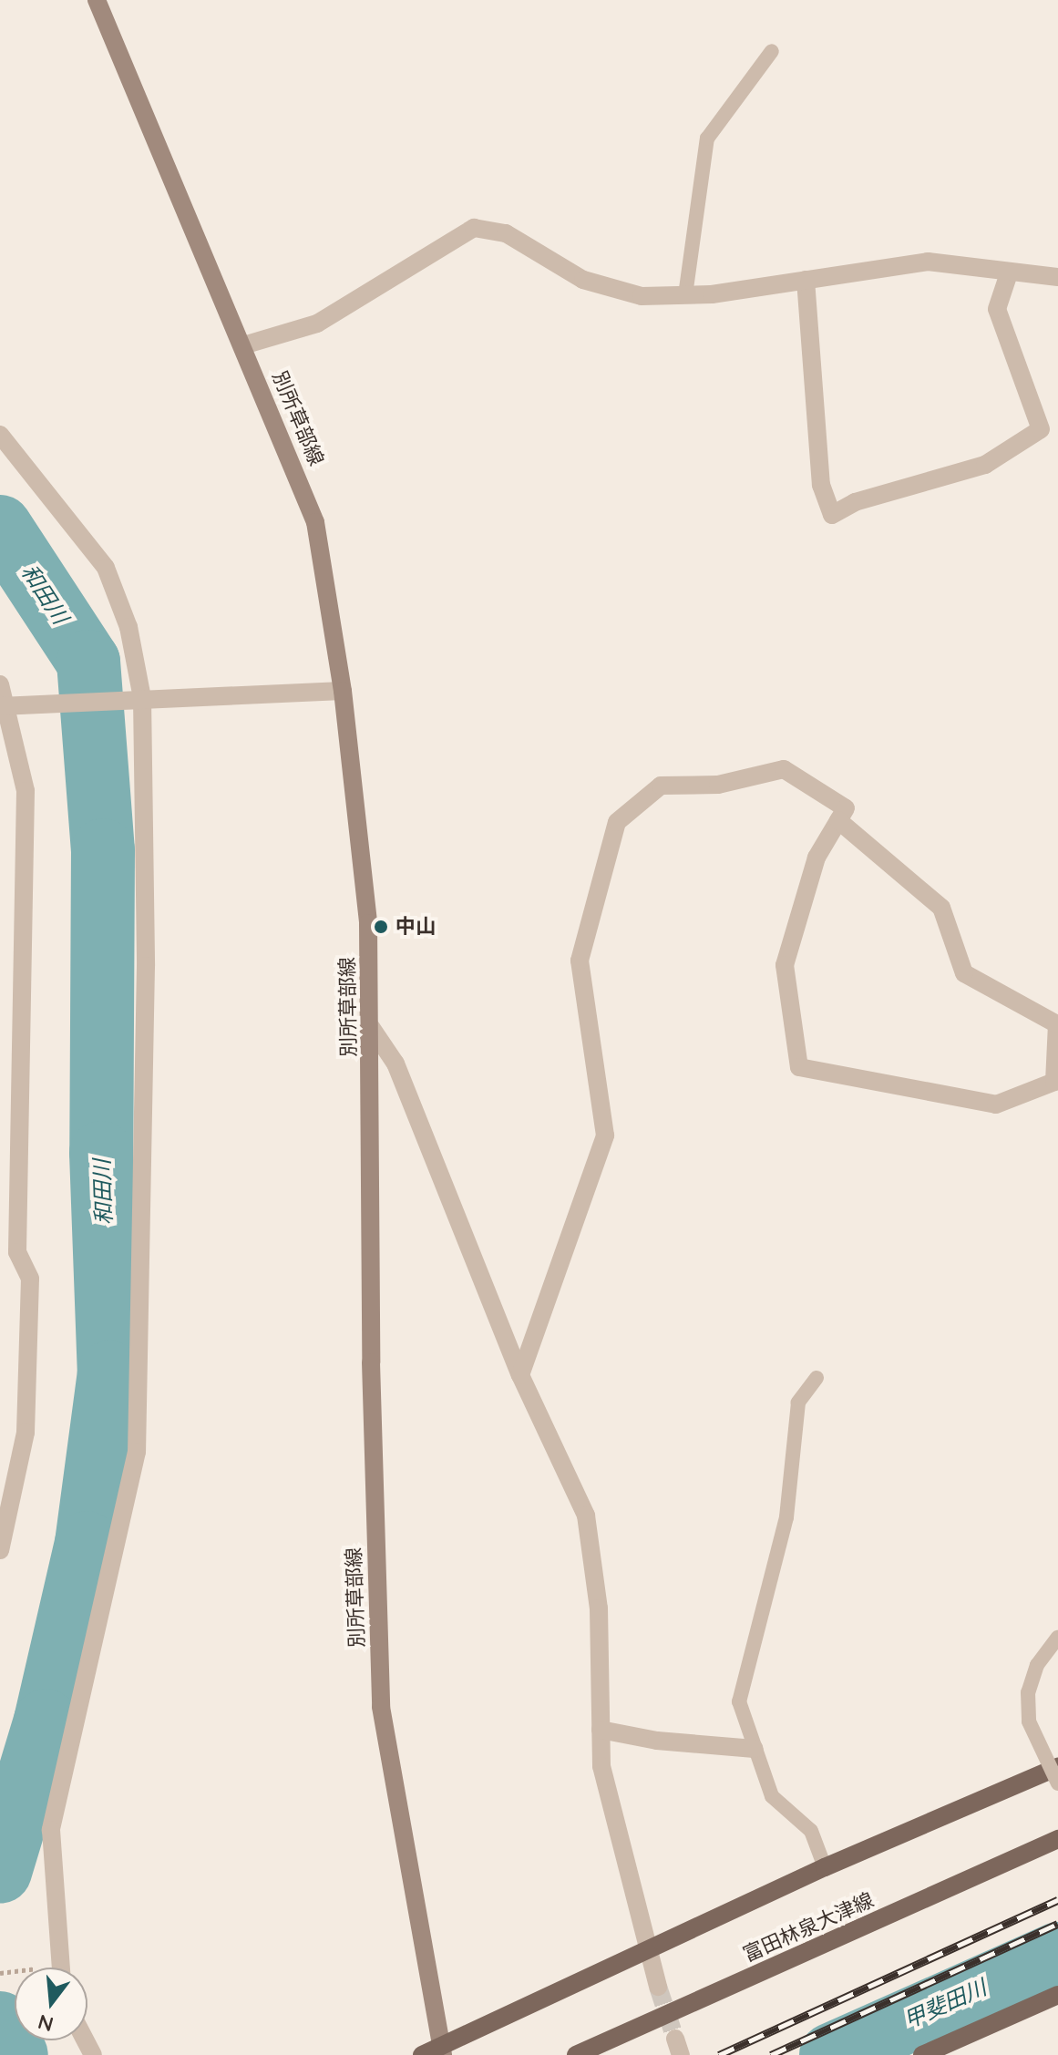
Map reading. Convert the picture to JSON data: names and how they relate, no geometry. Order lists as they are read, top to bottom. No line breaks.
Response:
{"streets":{"main road":["別所草部線","富田林泉大津線"]},"water":["和田川","甲斐田川"],"places":["中山"],"north":"bottom"}
